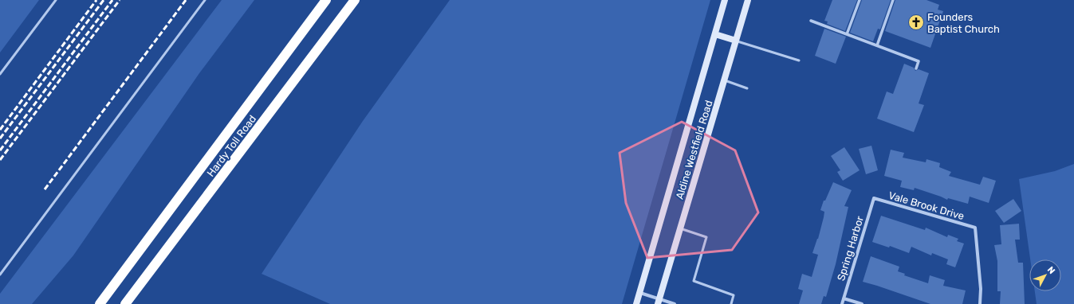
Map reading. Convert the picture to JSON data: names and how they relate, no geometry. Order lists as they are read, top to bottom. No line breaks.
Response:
{"streets":{"highway":["Hardy Toll Road"],"main road":["Aldine Westfield Road"],"street":["Vale Brook Drive","Spring Harbor"]},"crossings":[["Vale Brook Drive","Spring Harbor"]],"places":{"church":["Founders Baptist Church"]},"north":"top right"}
